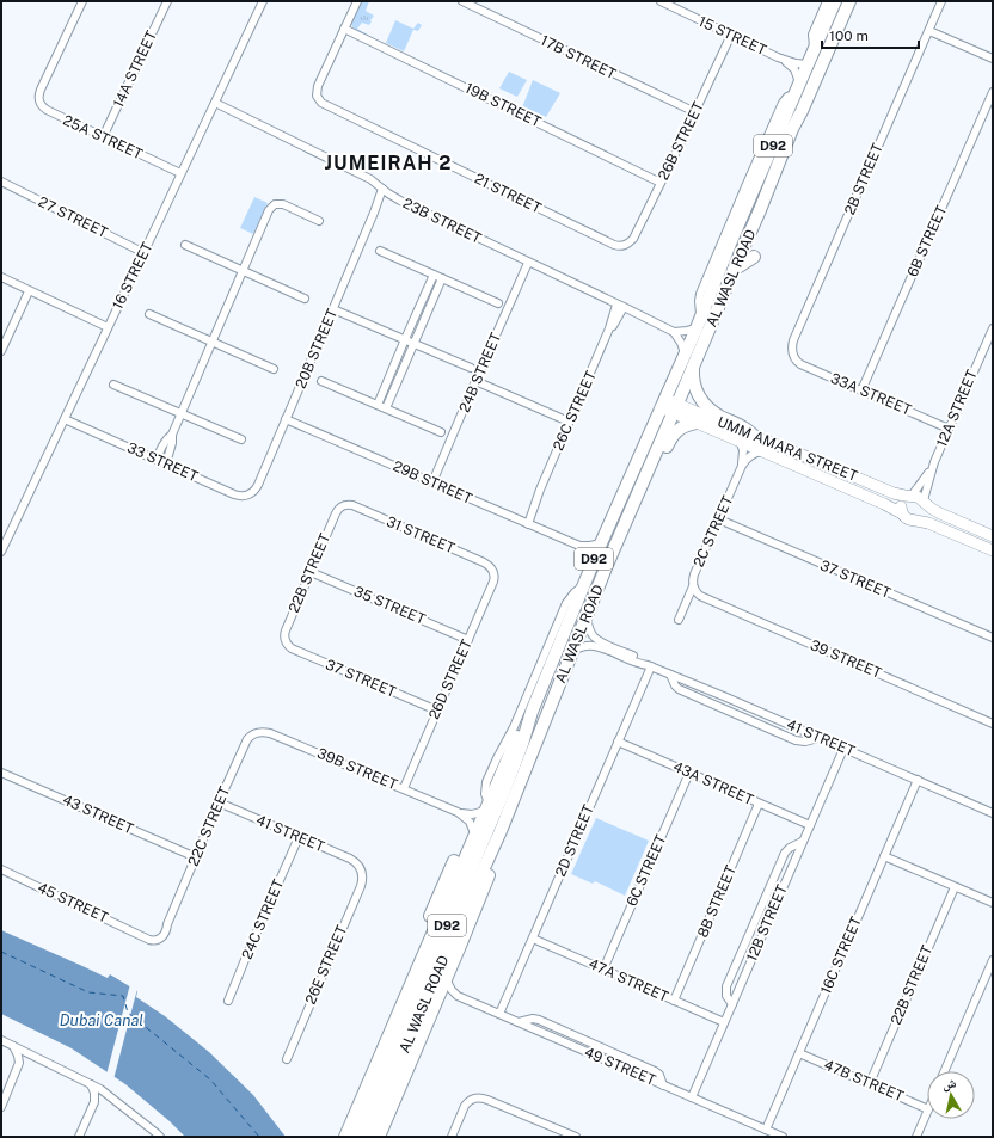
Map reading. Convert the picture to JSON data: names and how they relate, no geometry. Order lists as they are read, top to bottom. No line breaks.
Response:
{"streets":{"main road":["D92","AL WASL ROAD"],"street":["15 STREET","17B STREET","14A STREET","19B STREET","25A STREET","26B STREET","2B STREET","21 STREET","27 STREET","23B STREET","6B STREET","16 STREET","20B STREET","24B STREET","33A STREET","12A STREET","26C STREET","UMM AMARA STREET","33 STREET","29B STREET","2C STREET","31 STREET","22B STREET","37 STREET","35 STREET","39 STREET","26D STREET","41 STREET","39B STREET","43A STREET","43 STREET","22C STREET","2D STREET","6C STREET","8B STREET","45 STREET","24C STREET","12B STREET","16C STREET","26E STREET","47A STREET","49 STREET","47B STREET"]},"crossings":[["15 STREET","26B STREET"],["17B STREET","26B STREET"],["14A STREET","25A STREET"],["19B STREET","26B STREET"],["19B STREET","21 STREET"],["25A STREET","16 STREET"],["26B STREET","21 STREET"],["2B STREET","33A STREET"],["27 STREET","16 STREET"],["23B STREET","16 STREET"],["23B STREET","20B STREET"],["23B STREET","24B STREET"],["23B STREET","26C STREET"],["6B STREET","33A STREET"],["16 STREET","33 STREET"],["AL WASL ROAD","UMM AMARA STREET"],["AL WASL ROAD","29B STREET"],["AL WASL ROAD","41 STREET"],["AL WASL ROAD","39B STREET"],["20B STREET","33 STREET"],["20B STREET","29B STREET"],["24B STREET","29B STREET"],["33A STREET","12A STREET"],["12A STREET","UMM AMARA STREET"],["26C STREET","29B STREET"],["UMM AMARA STREET","2C STREET"],["2C STREET","37 STREET"],["2C STREET","39 STREET"],["31 STREET","22B STREET"],["31 STREET","26D STREET"],["22B STREET","37 STREET"],["22B STREET","35 STREET"],["22B STREET","47B STREET"],["37 STREET","26D STREET"],["35 STREET","26D STREET"],["26D STREET","39B STREET"],["41 STREET","22C STREET"],["41 STREET","2D STREET"],["41 STREET","24C STREET"],["41 STREET","12B STREET"],["41 STREET","16C STREET"],["41 STREET","26E STREET"],["39B STREET","22C STREET"],["43A STREET","2D STREET"],["43A STREET","6C STREET"],["43A STREET","8B STREET"],["43A STREET","12B STREET"],["43 STREET","22C STREET"],["22C STREET","45 STREET"],["2D STREET","47A STREET"],["2D STREET","49 STREET"],["6C STREET","47A STREET"],["8B STREET","47A STREET"],["12B STREET","47A STREET"],["12B STREET","49 STREET"],["16C STREET","49 STREET"],["16C STREET","47B STREET"]],"districts":["JUMEIRAH 2"],"water":["Dubai Canal"],"scale_bar":"100 m","north":"top"}
